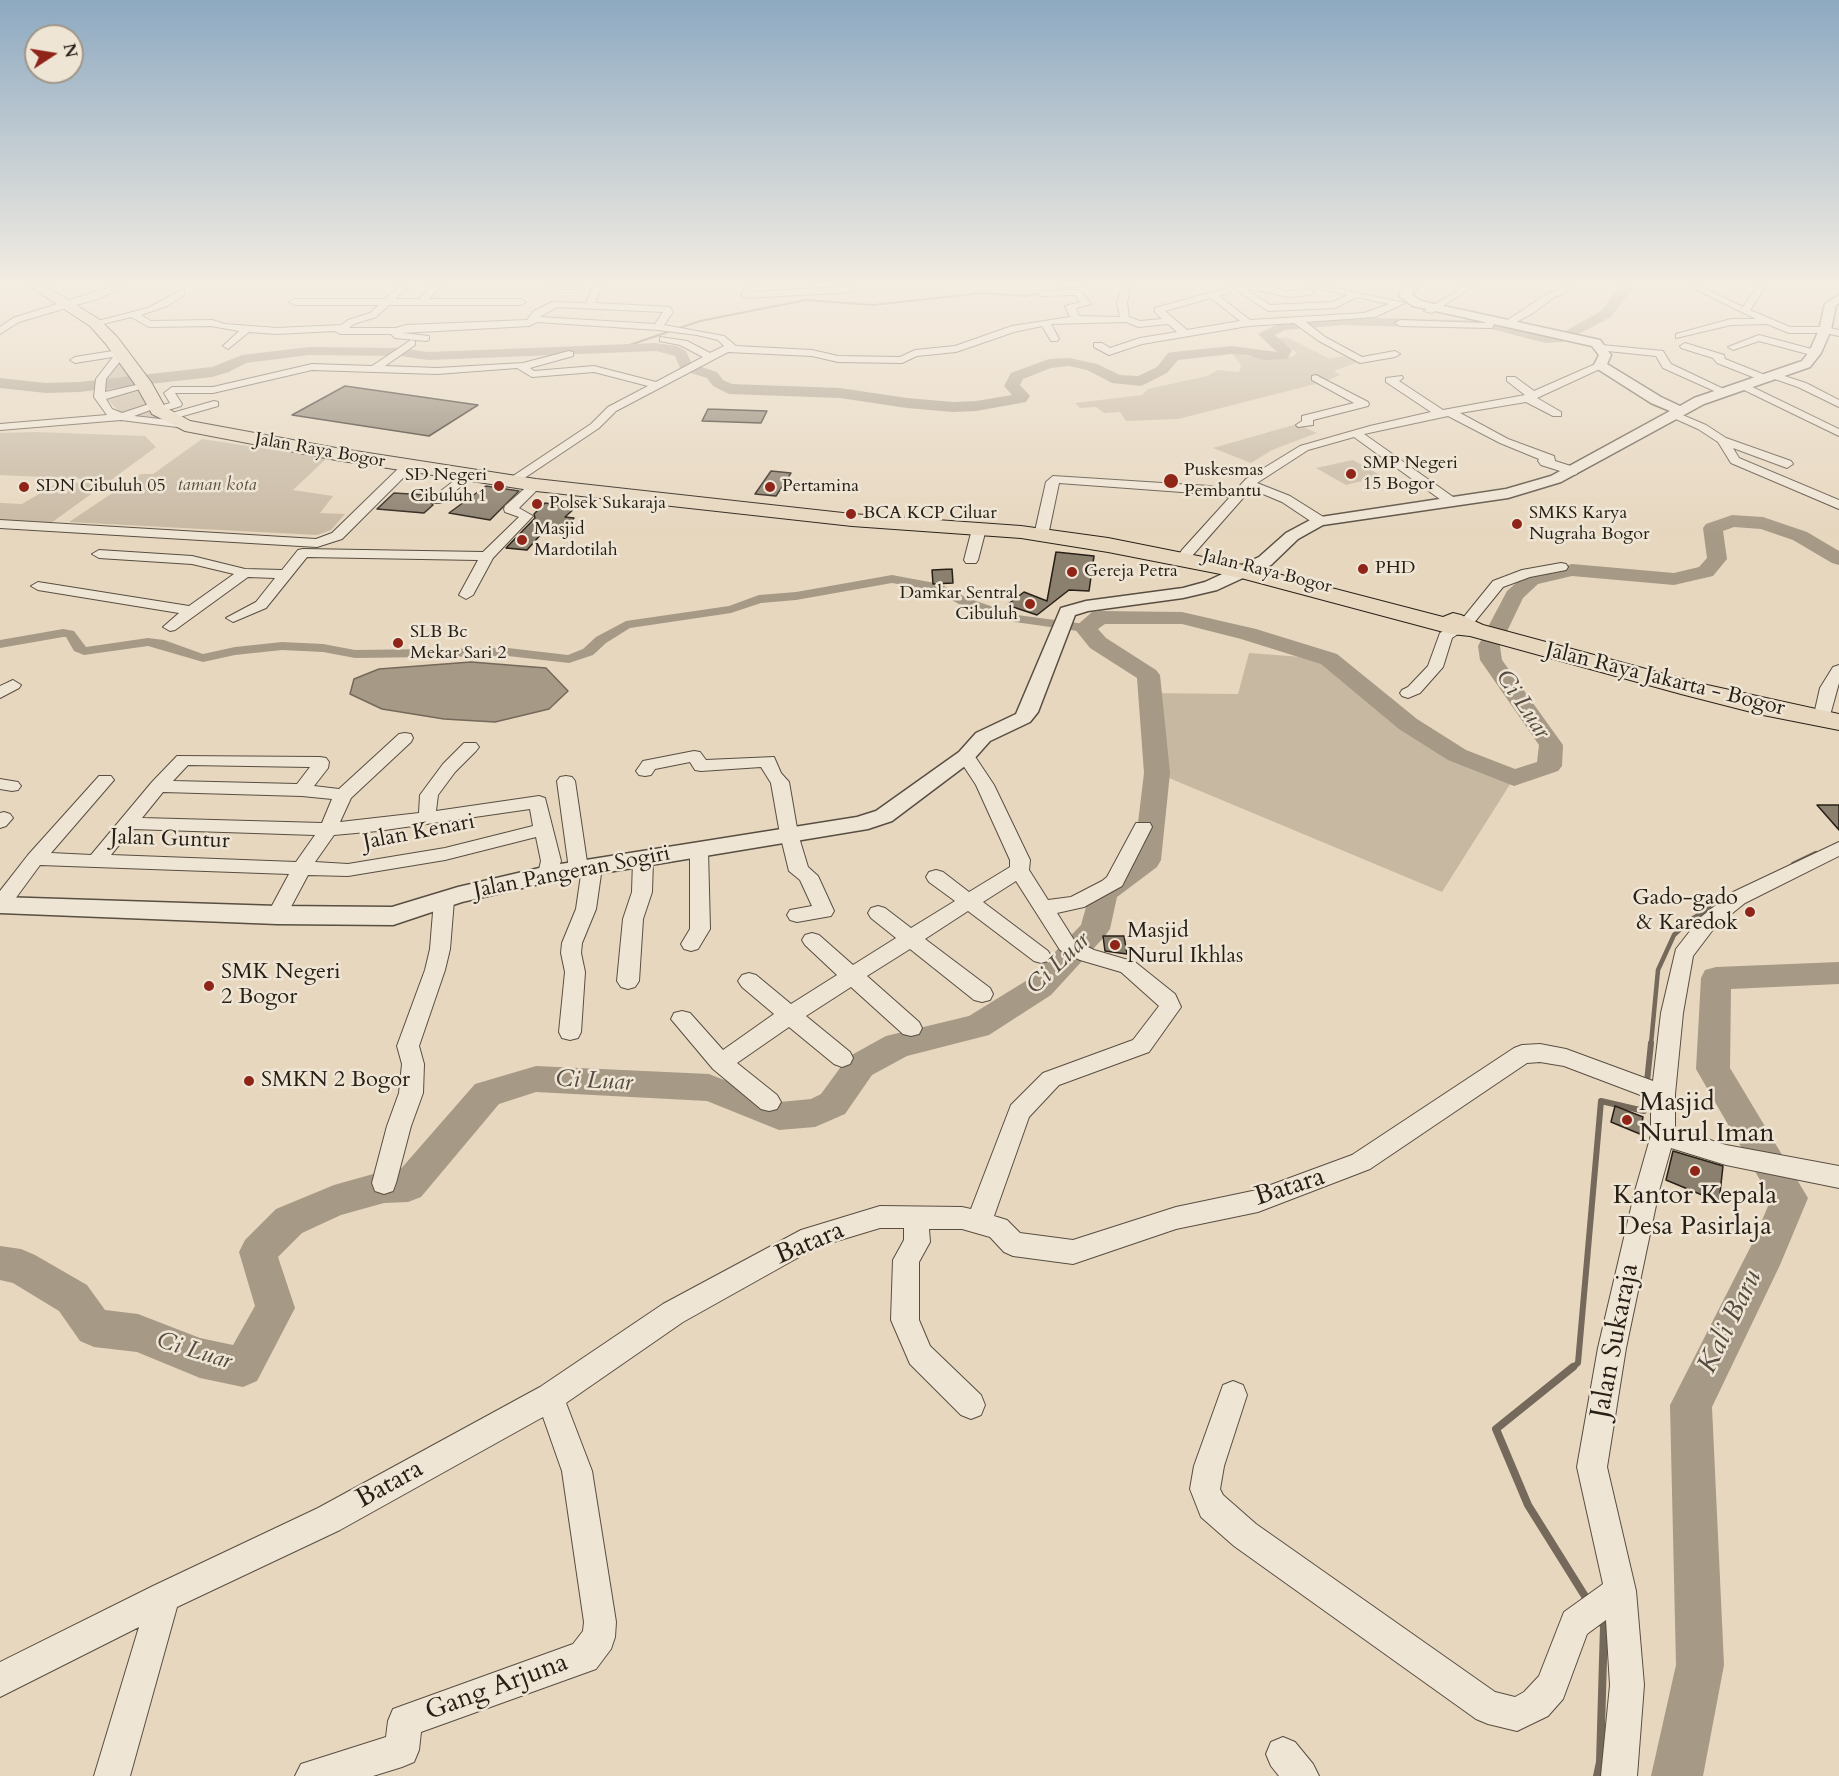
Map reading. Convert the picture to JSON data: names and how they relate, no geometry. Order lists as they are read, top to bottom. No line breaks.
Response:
{"streets":{"highway":["Jalan Raya Bogor","Jalan Raya Jakarta - Bogor"],"street":["Jalan Kenari","Jalan Guntur","Jalan Pangeran Sogiri","Batara","Jalan Sukaraja","Gang Arjuna"]},"crossings":[["Jalan Raya Bogor","Jalan Raya Jakarta - Bogor"],["Jalan Raya Bogor","Jalan Pangeran Sogiri"],["Jalan Kenari","Jalan Guntur"],["Batara","Jalan Sukaraja"],["Batara","Gang Arjuna"]],"water":["Ci Luar","Kali Baru"],"parks":["taman kota"],"places":["SMP Negeri 15 Bogor","Puskesmas Pembantu","SD Negeri Cibuluh 1","SDN Cibuluh 05","Pertamina","Polsek Sukaraja","BCA KCP Ciluar","SMKS Karya Nugraha Bogor","Masjid Mardotilah","PHD","Gereja Petra","Damkar Sentral Cibuluh","SLB Bc Mekar Sari 2","Gado-gado & Karedok","Masjid Nurul Ikhlas","SMK Negeri 2 Bogor","SMKN 2 Bogor","Masjid Nurul Iman","Kantor Kepala Desa Pasirlaja"],"north":"right"}
